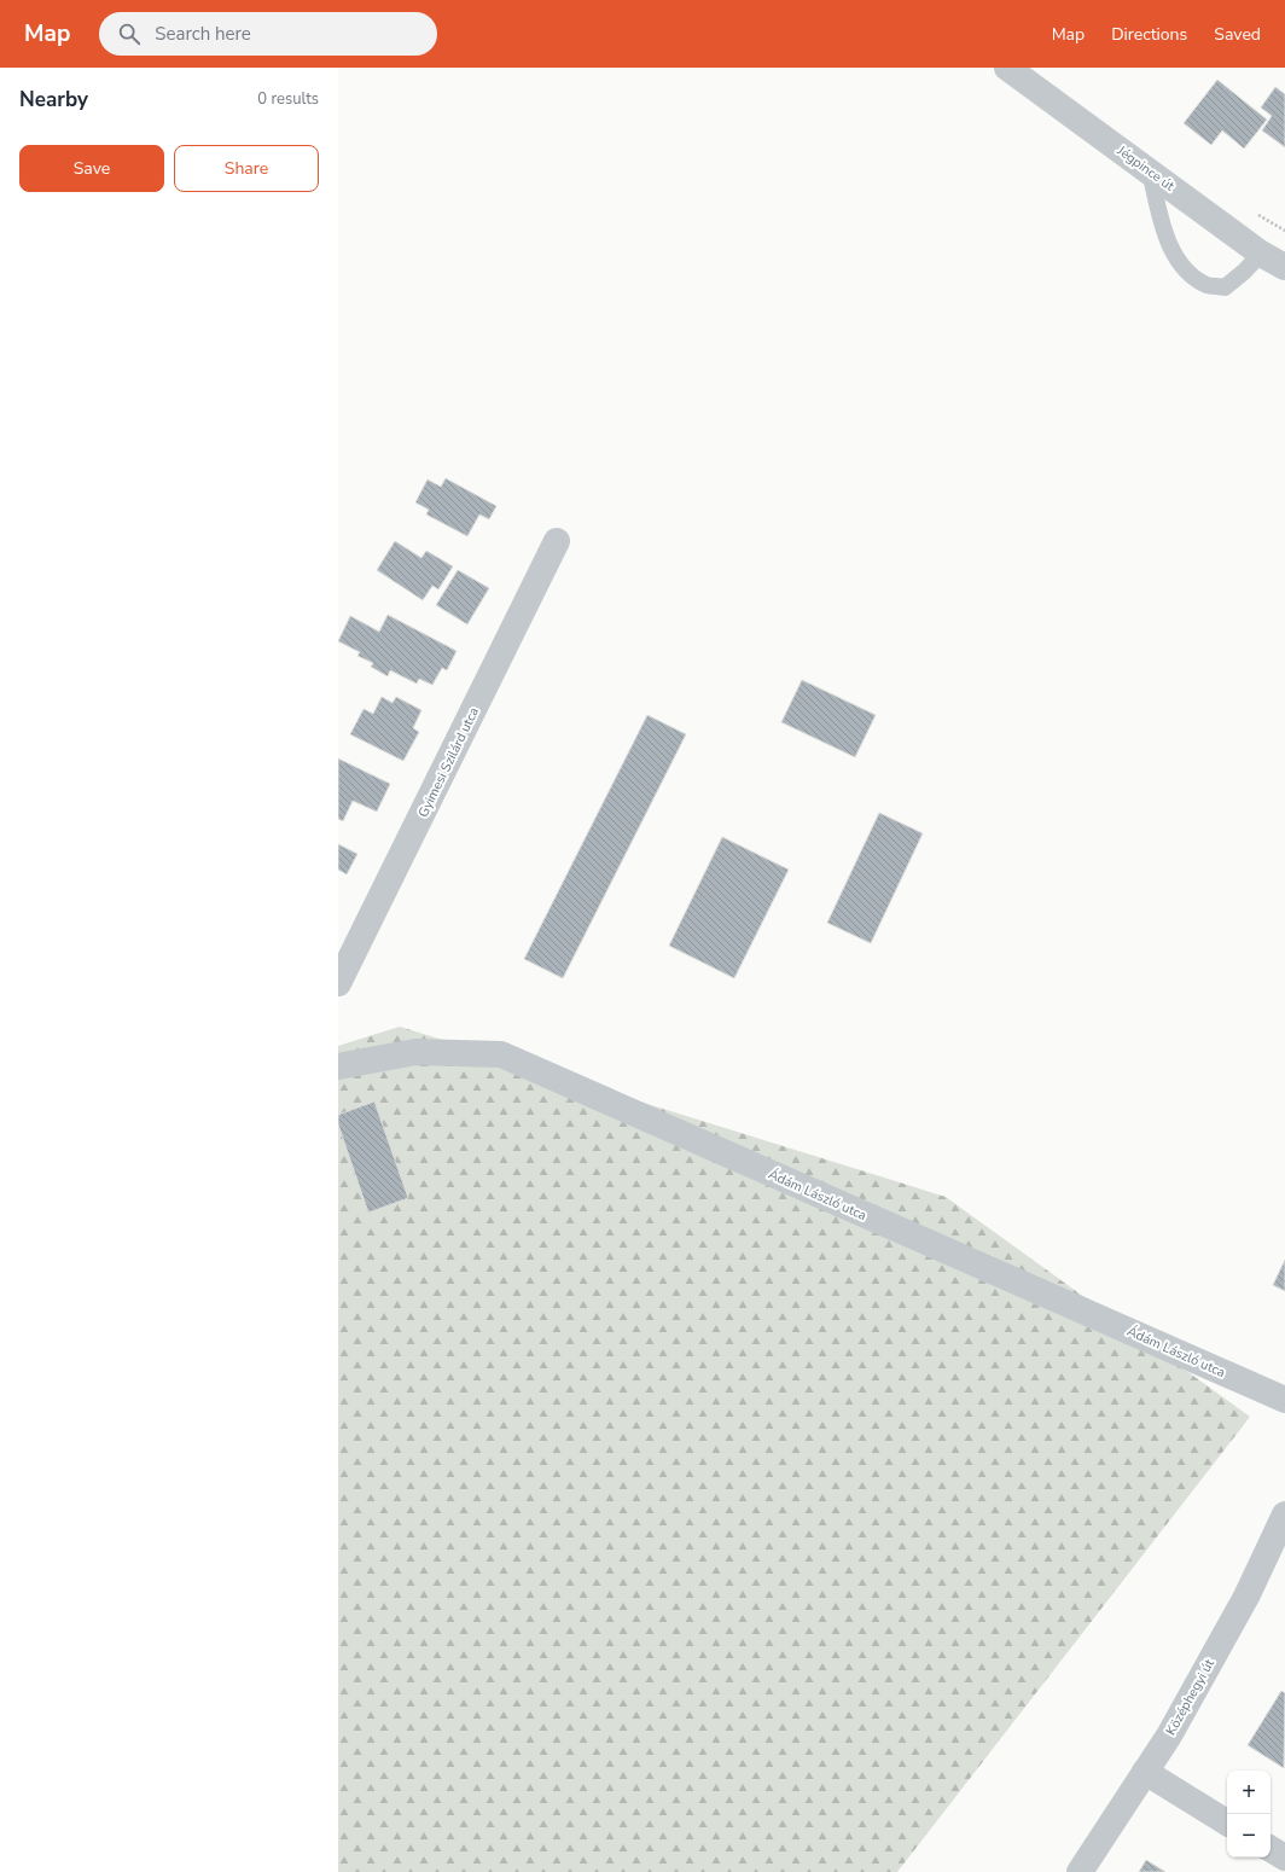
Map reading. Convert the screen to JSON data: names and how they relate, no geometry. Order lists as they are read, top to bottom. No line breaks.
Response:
{"streets":{"street":["Jégpince út","Gyimesi Szilárd utca","Ádám László utca","Középhegyi út"]},"page":{"header":"Map","search":"Search here","nav":["Map","Directions","Saved"],"heading":["Nearby","0 results"],"buttons":["Save","Share"],"map_buttons":["+","−"]}}
